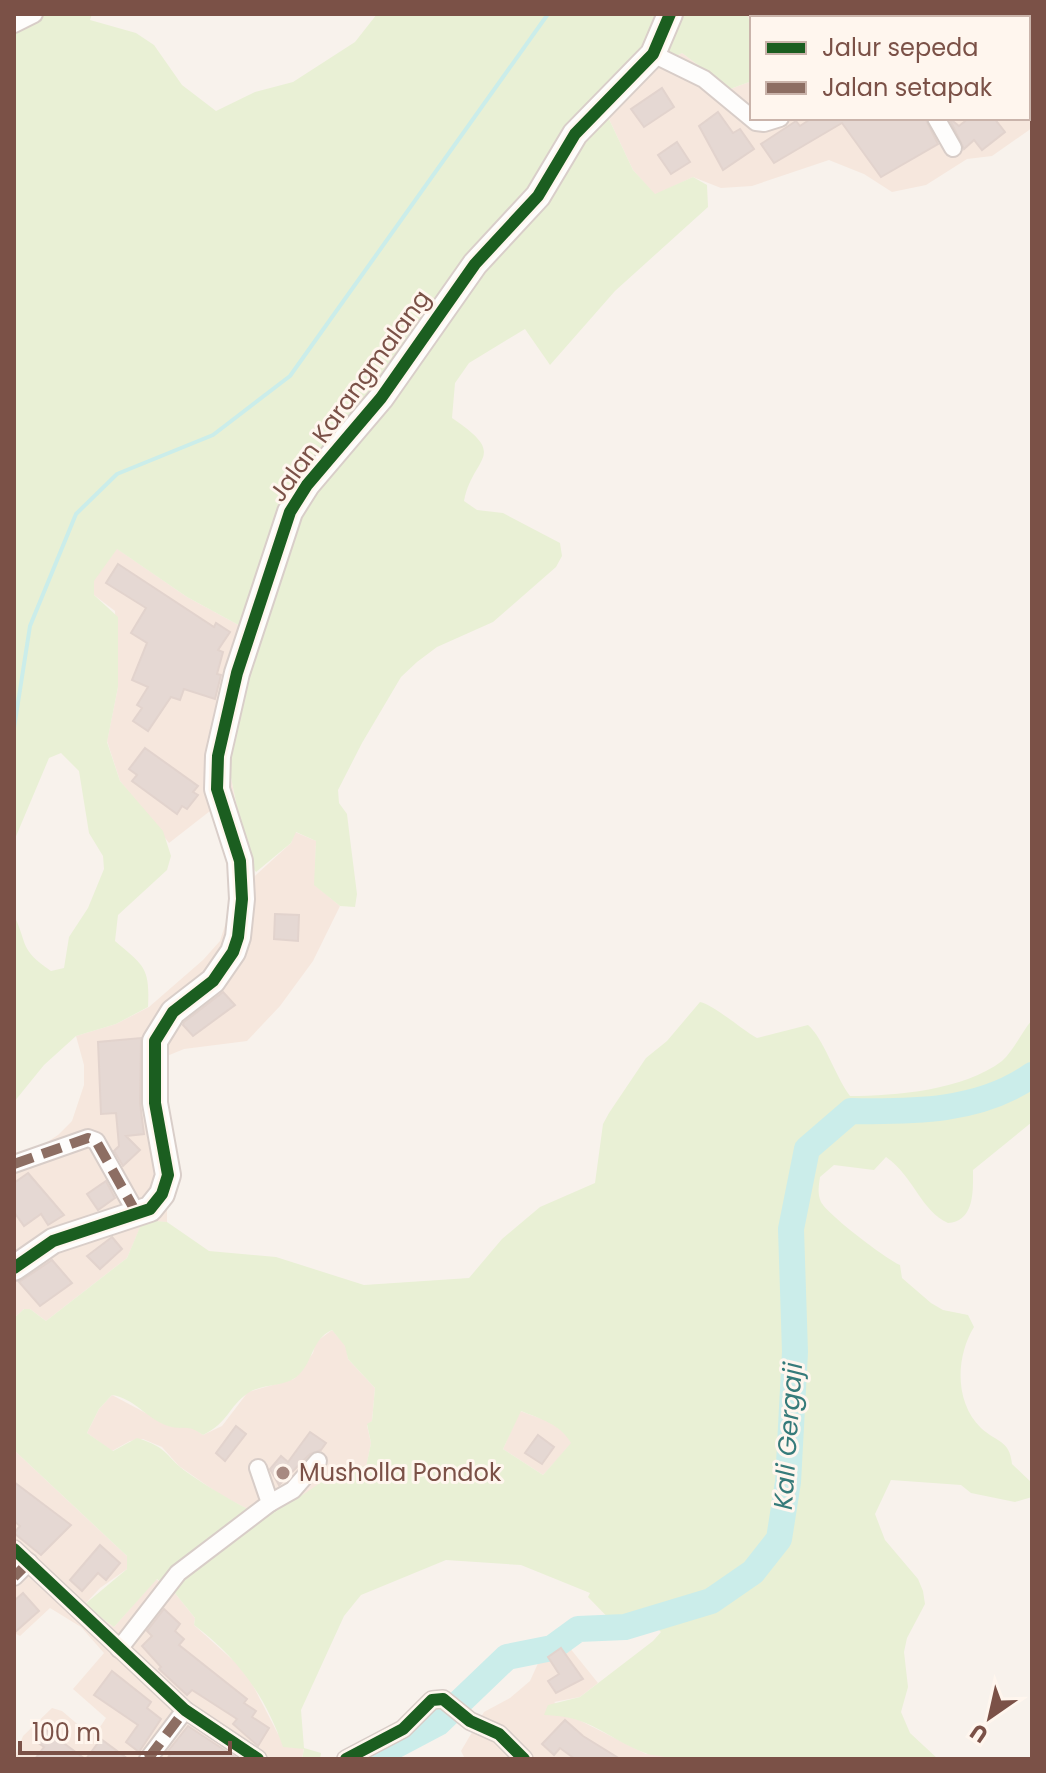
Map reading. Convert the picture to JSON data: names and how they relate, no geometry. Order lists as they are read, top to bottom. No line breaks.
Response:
{"streets":{"street":["Jalan Karangmalang"]},"water":["Kali Gergaji"],"places":["Musholla Pondok"],"legend":["Jalur sepeda","Jalan setapak"],"scale_bar":"100 m","north":"bottom left"}
